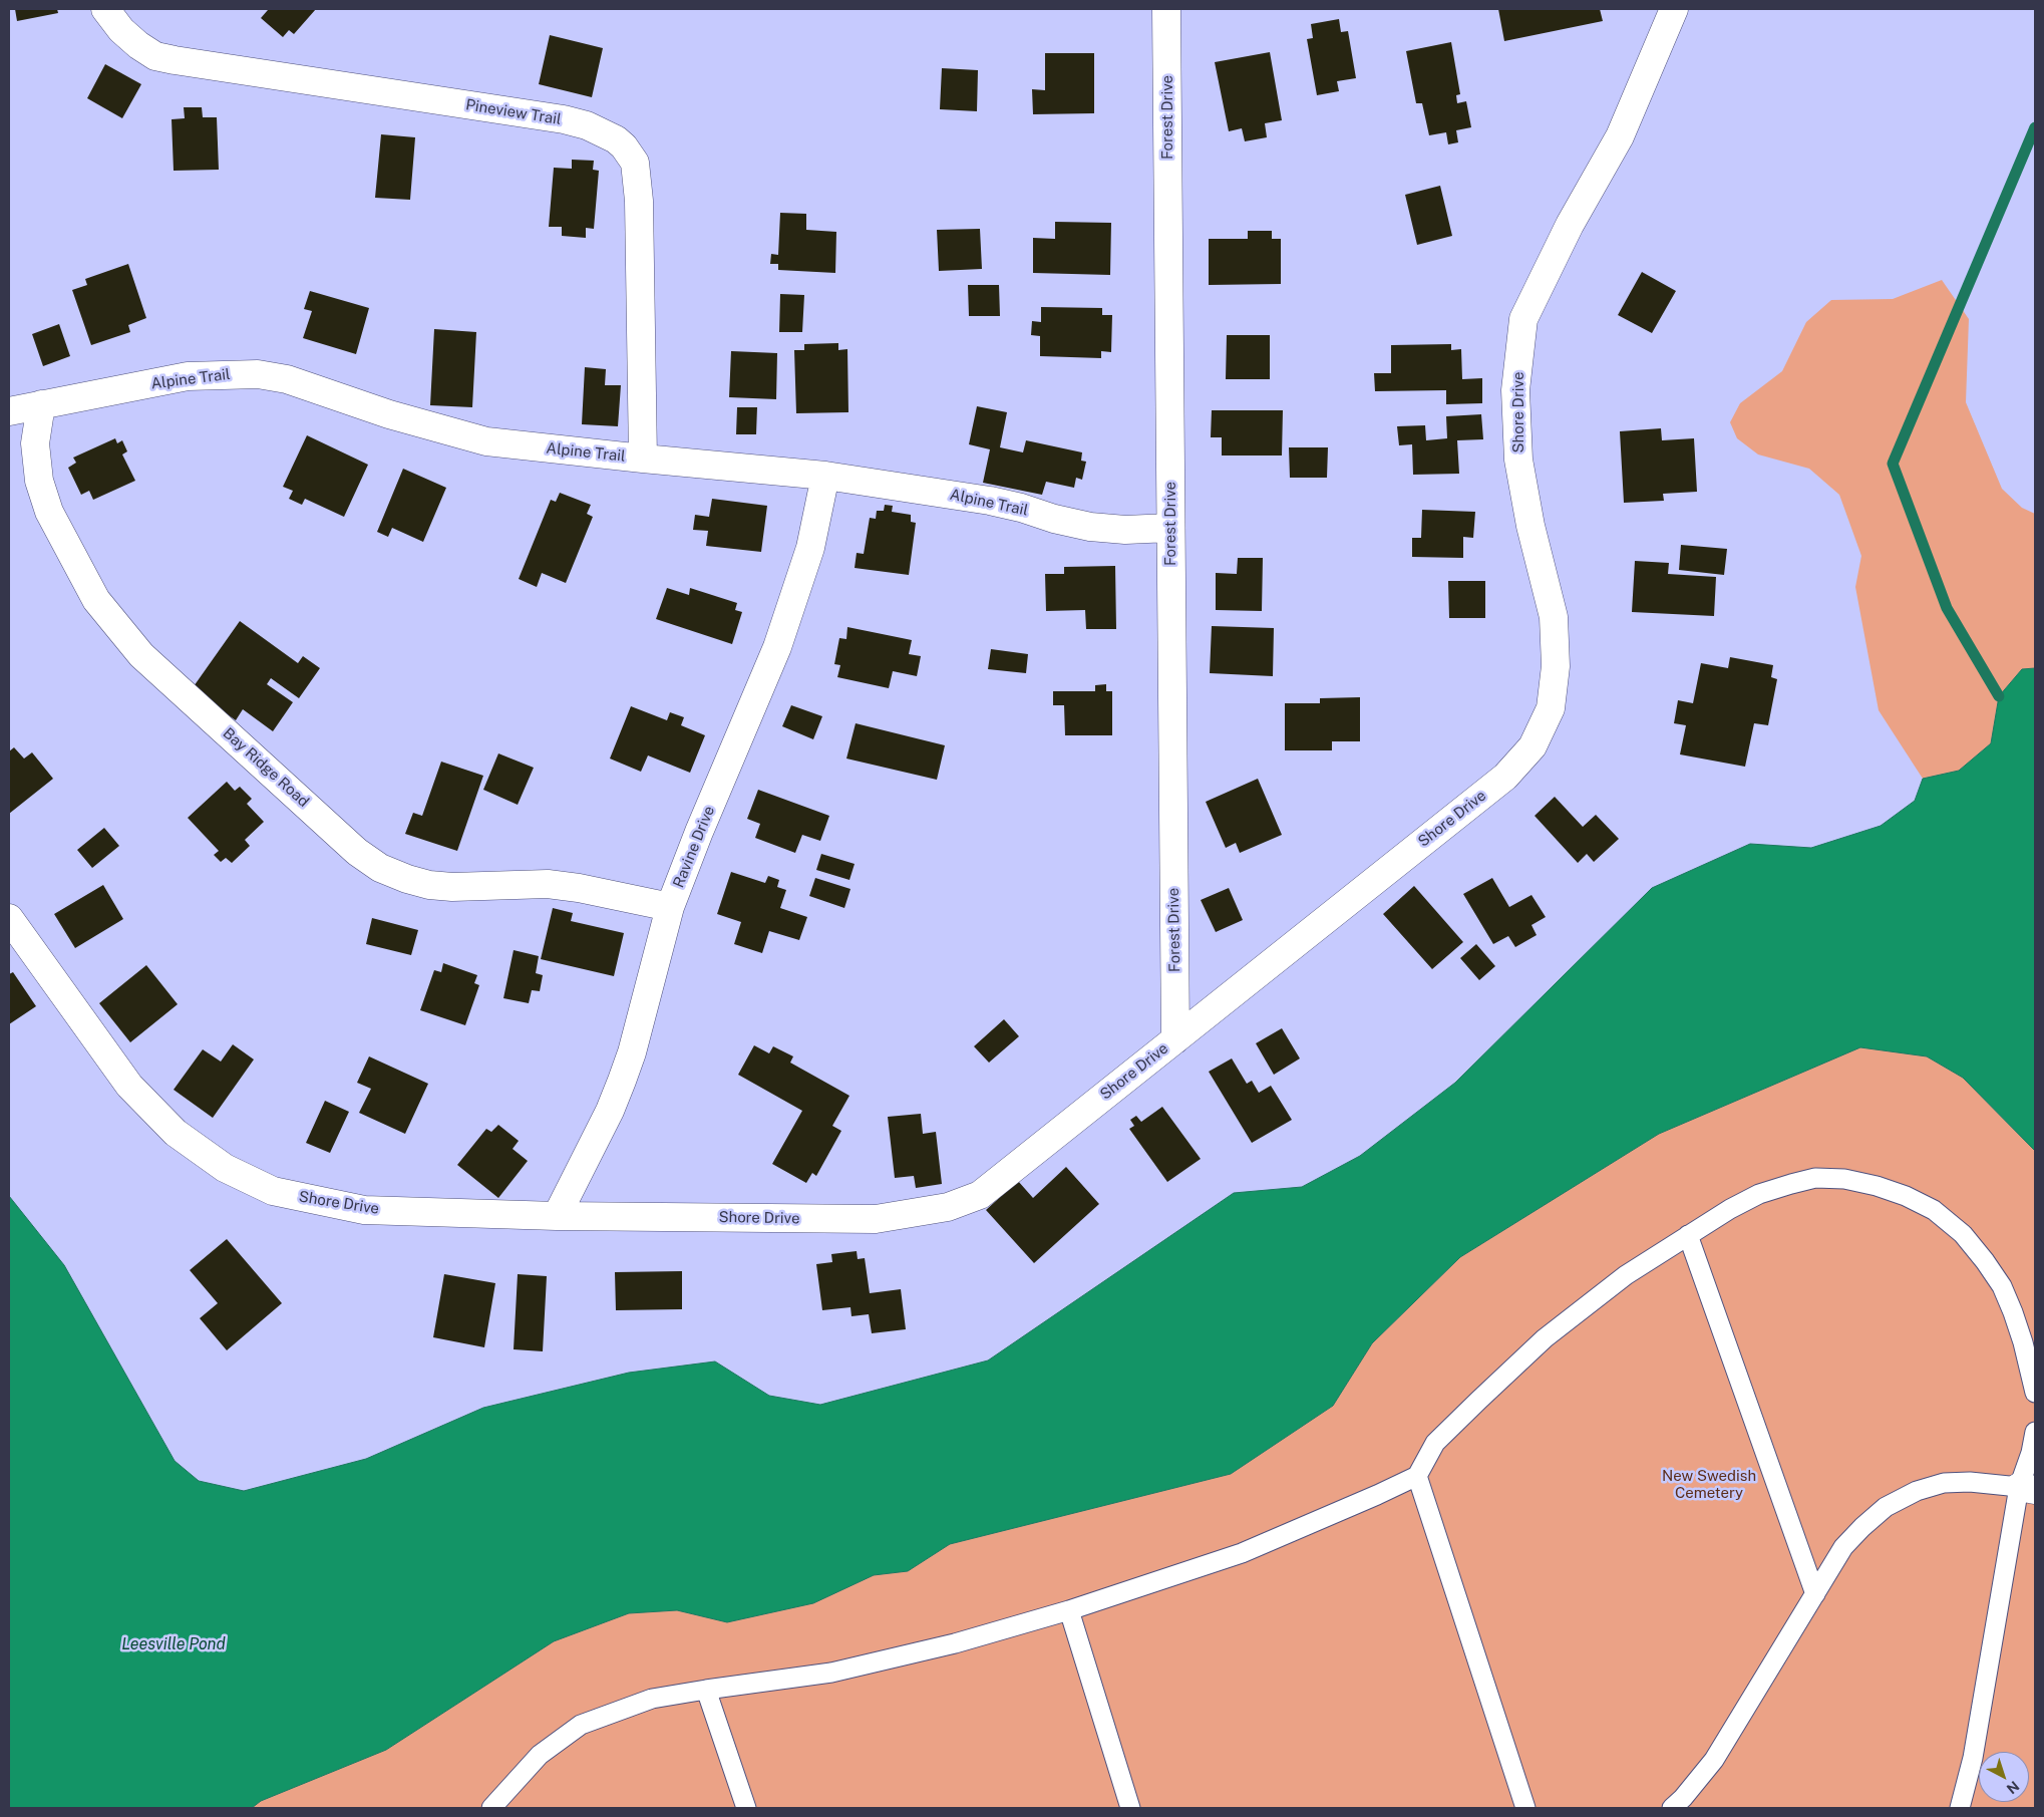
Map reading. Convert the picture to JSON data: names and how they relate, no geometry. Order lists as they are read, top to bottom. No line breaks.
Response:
{"streets":{"street":["Pineview Trail","Forest Drive","Alpine Trail","Shore Drive","Bay Ridge Road","Ravine Drive"]},"crossings":[["Pineview Trail","Alpine Trail"],["Forest Drive","Alpine Trail"],["Forest Drive","Shore Drive"],["Alpine Trail","Bay Ridge Road"],["Alpine Trail","Ravine Drive"],["Shore Drive","Ravine Drive"],["Bay Ridge Road","Ravine Drive"]],"water":["Leesville Pond"],"parks":["New Swedish Cemetery"],"north":"bottom right"}
